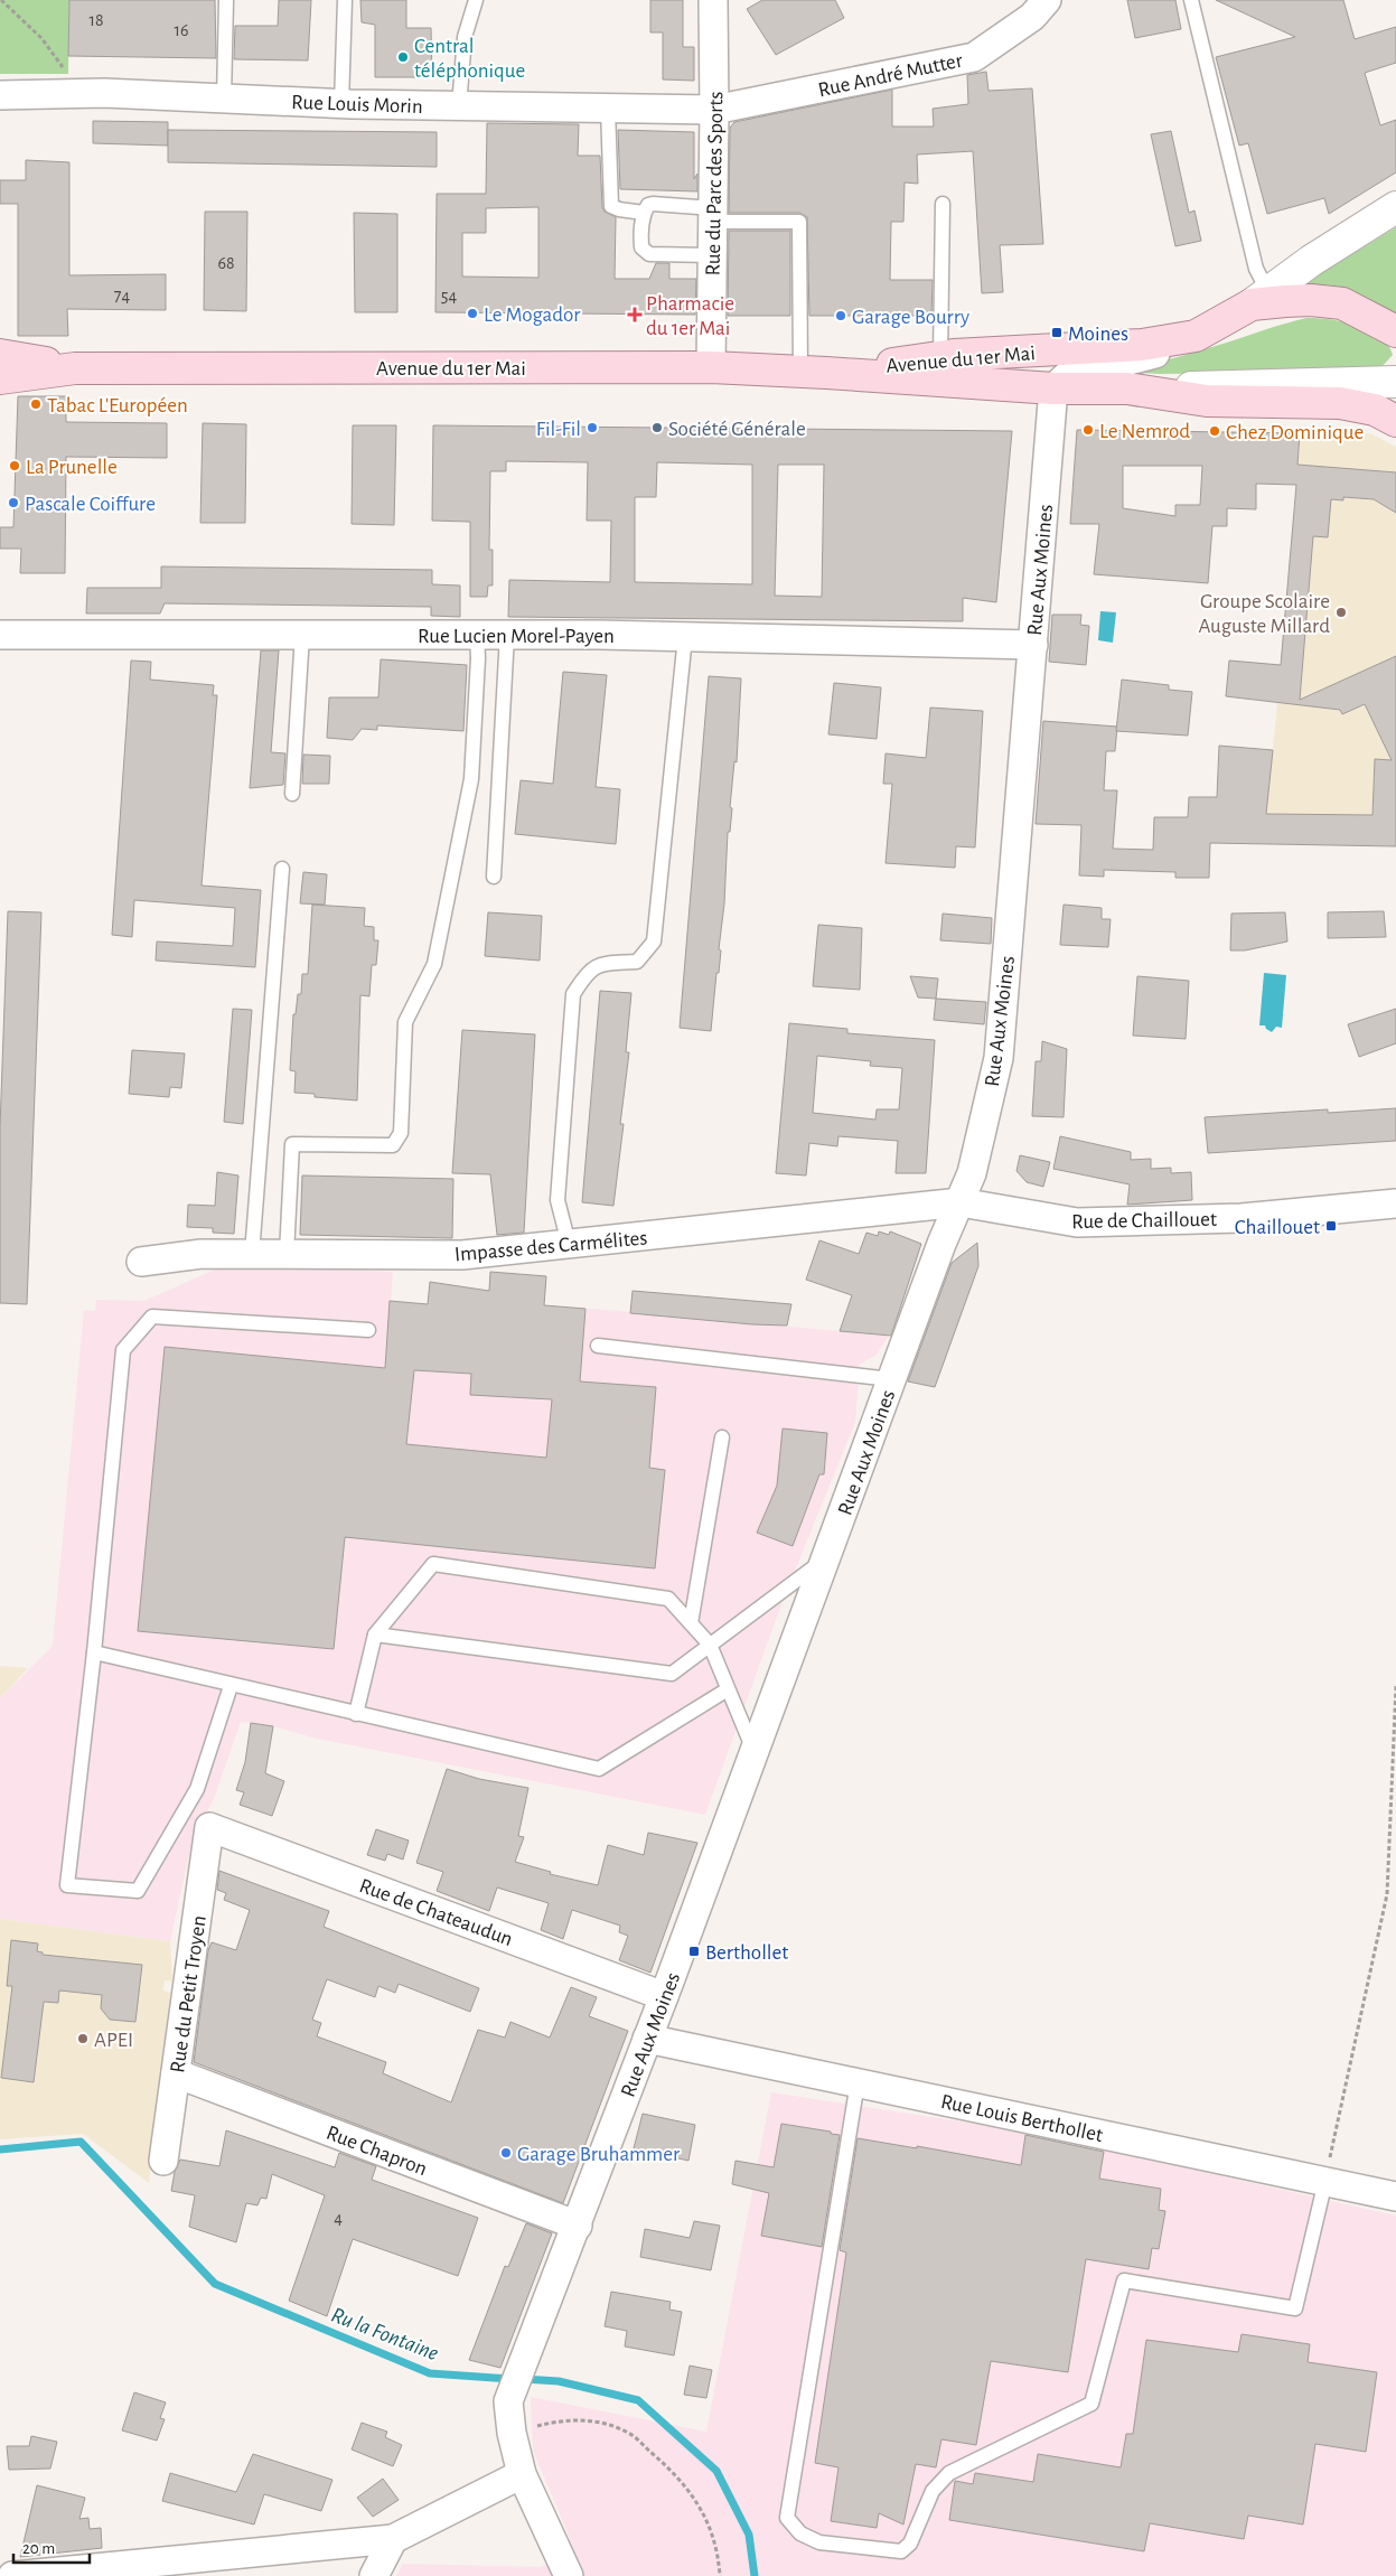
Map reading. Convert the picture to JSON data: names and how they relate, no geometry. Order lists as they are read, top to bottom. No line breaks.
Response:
{"streets":{"main road":["Avenue du 1er Mai"],"street":["Rue André Mutter","Rue Louis Morin","Rue du Parc des Sports","Rue Aux Moines","Rue Lucien Morel-Payen","Rue de Chaillouet","Impasse des Carmélites","Rue de Chateaudun","Rue du Petit Troyen","Rue Louis Berthollet","Rue Chapron"]},"crossings":[["Rue André Mutter","Rue Louis Morin"],["Rue André Mutter","Rue du Parc des Sports"],["Rue Louis Morin","Rue du Parc des Sports"],["Rue du Parc des Sports","Avenue du 1er Mai"],["Avenue du 1er Mai","Rue Aux Moines"],["Rue Aux Moines","Rue Lucien Morel-Payen"],["Rue Aux Moines","Rue de Chaillouet"],["Rue Aux Moines","Impasse des Carmélites"],["Rue Aux Moines","Rue de Chateaudun"],["Rue Aux Moines","Rue Louis Berthollet"],["Rue Aux Moines","Rue Chapron"],["Rue de Chaillouet","Impasse des Carmélites"],["Rue de Chateaudun","Rue du Petit Troyen"],["Rue du Petit Troyen","Rue Chapron"]],"water":["Ru la Fontaine"],"places":{"other":["Central téléphonique","Le Mogador","Garage Bourry","Tabac L'Européen","Fil-Fil","Société Générale","Le Nemrod","Chez Dominique","La Prunelle","Pascale Coiffure","Groupe Scolaire Auguste Millard","APEI","Garage Bruhammer"],"health":["Pharmacie du 1er Mai"],"transit":["Moines","Chaillouet","Berthollet"]},"house_numbers":["18","16","68","74","54","4"],"scale_bar":"20 m"}
